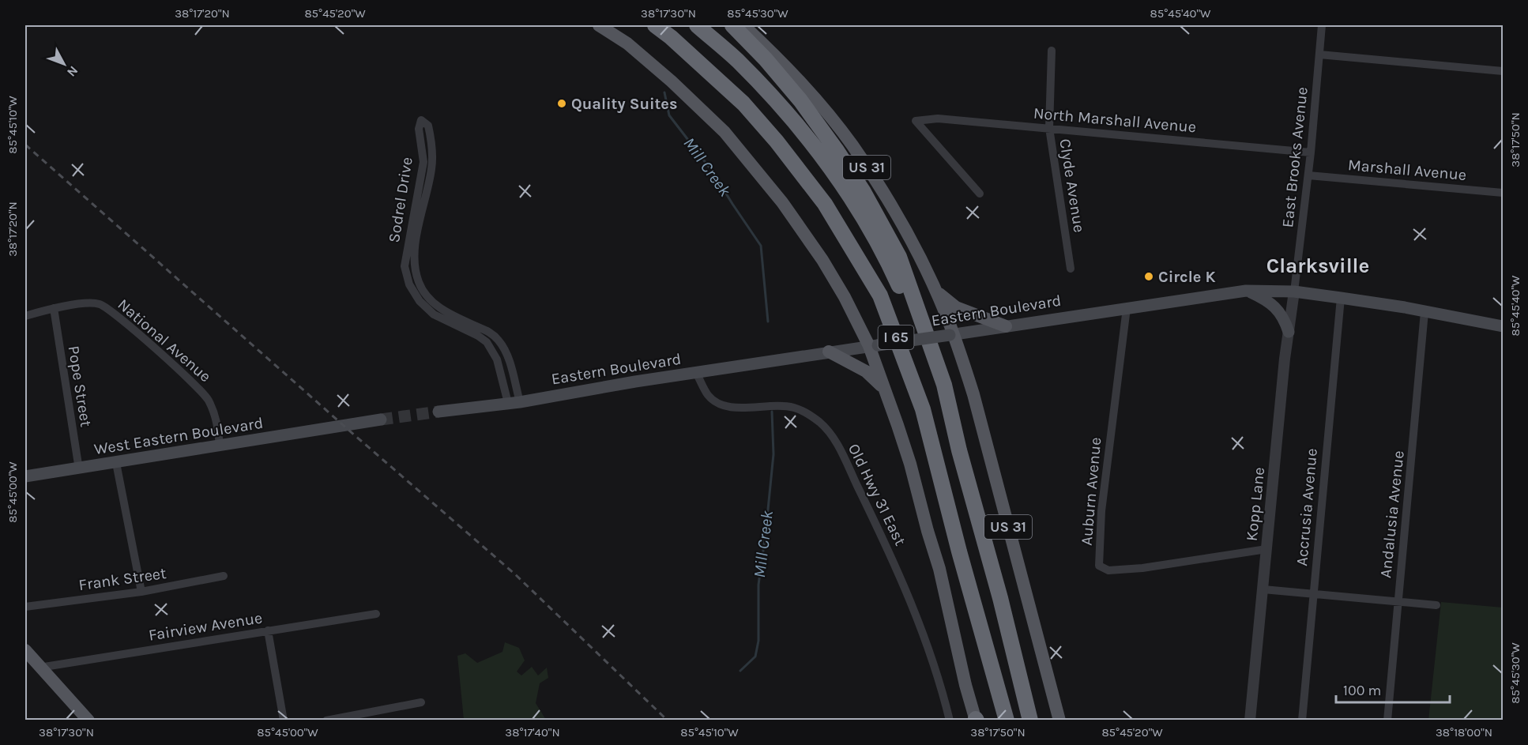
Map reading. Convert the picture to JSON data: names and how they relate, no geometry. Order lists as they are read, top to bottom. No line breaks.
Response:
{"streets":{"highway":["I 65"],"main road":["US 31","Eastern Boulevard","West Eastern Boulevard"],"street":["North Marshall Avenue","East Brooks Avenue","Marshall Avenue","Clyde Avenue","Sodrel Drive","National Avenue","Pope Street","Auburn Avenue","Old Hwy 31 East","Kopp Lane","Accrusia Avenue","Andalusia Avenue","Frank Street","Fairview Avenue"]},"crossings":[["North Marshall Avenue","East Brooks Avenue"],["North Marshall Avenue","Clyde Avenue"],["East Brooks Avenue","Marshall Avenue"],["East Brooks Avenue","Eastern Boulevard"],["East Brooks Avenue","Kopp Lane"],["US 31","Eastern Boulevard"],["Sodrel Drive","Eastern Boulevard"],["Eastern Boulevard","Auburn Avenue"],["Eastern Boulevard","Old Hwy 31 East"],["Eastern Boulevard","Kopp Lane"],["Eastern Boulevard","Accrusia Avenue"],["Eastern Boulevard","Andalusia Avenue"],["National Avenue","Pope Street"],["National Avenue","West Eastern Boulevard"],["Pope Street","West Eastern Boulevard"],["Auburn Avenue","Kopp Lane"]],"districts":["Clarksville"],"water":["Mill Creek"],"places":["Quality Suites","Circle K"],"scale_bar":"100 m","north":"bottom right","coordinates":["38°17'20\"N","85°45'20\"W","38°17'30\"N","85°45'30\"W","85°45'40\"W","85°45'10\"W","38°17'50\"N","85°45'00\"W","38°17'40\"N","38°18'00\"N"]}
